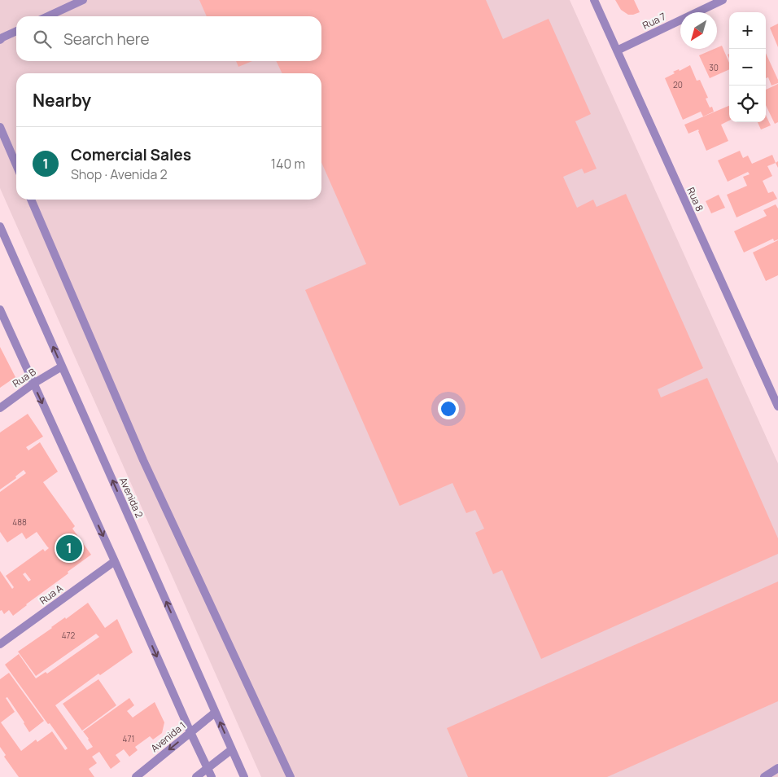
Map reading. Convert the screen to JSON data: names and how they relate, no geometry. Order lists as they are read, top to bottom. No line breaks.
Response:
{"streets":{"street":["Rua 7","Rua 8","Rua B","Avenida 2","Rua A","Avenida 1"]},"crossings":[["Rua 7","Rua 8"],["Rua B","Avenida 2"],["Avenida 2","Avenida 1"]],"house_numbers":["30","20","488","472","471"],"north":"bottom left","page":{"map_buttons":["+","−"],"search":"Search here","heading":"Nearby","list":[{"mark":"1","name":"Comercial Sales","note":"Shop · Avenida 2","value":"140 m"}],"pins":"1"}}
